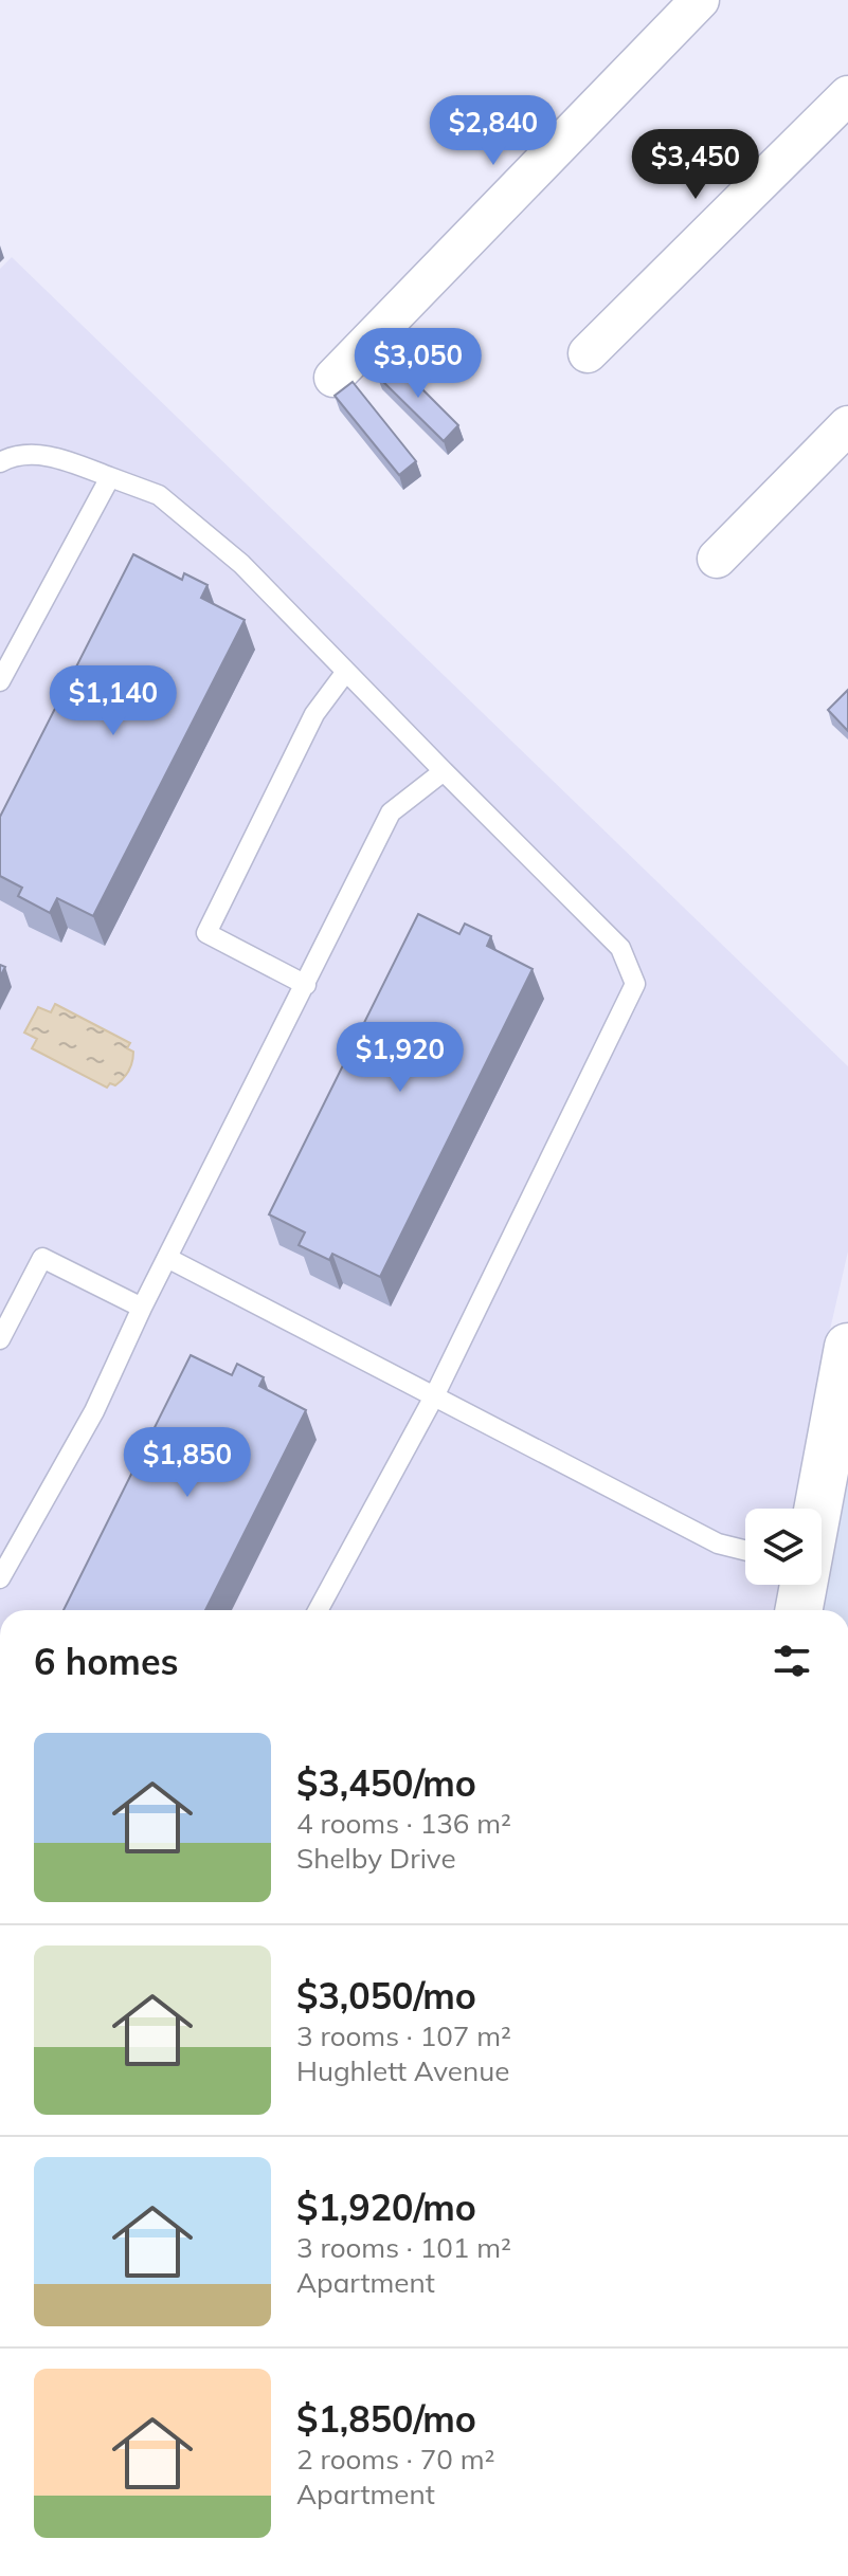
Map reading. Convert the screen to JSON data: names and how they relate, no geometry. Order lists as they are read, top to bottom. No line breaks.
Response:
{"page":{"price":["$2,840","$3,450","$3,050","$1,140","$1,920","$1,850"],"heading":"6 homes","list":[{"name":"$3,450/mo","note":"4 rooms · 136 m² · Shelby Drive"},{"name":"$3,050/mo","note":"3 rooms · 107 m² · Hughlett Avenue"},{"name":"$1,920/mo","note":"3 rooms · 101 m² · Apartment"},{"name":"$1,850/mo","note":"2 rooms · 70 m² · Apartment"}]}}
